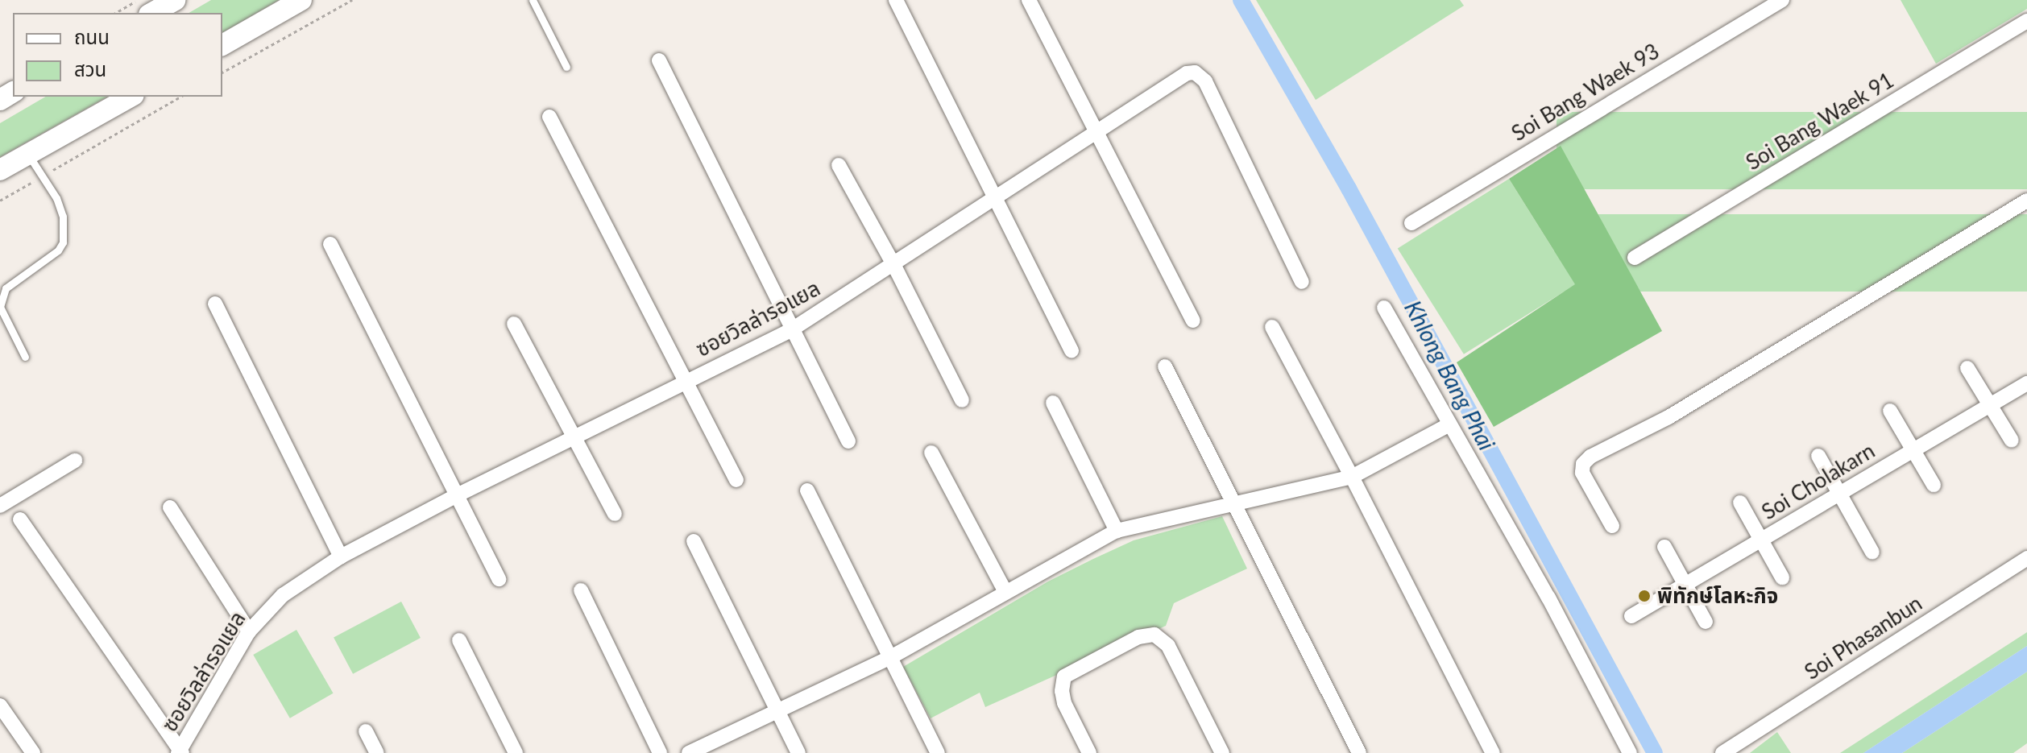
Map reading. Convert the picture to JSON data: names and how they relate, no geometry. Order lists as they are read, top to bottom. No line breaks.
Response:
{"streets":{"street":["Soi Bang Waek 93","Soi Bang Waek 91","ซอยวิลล่ารอแยล","Soi Cholakarn","Soi Phasanbun"]},"water":["Khlong Bang Phai"],"places":["พิทักษ์โลหะกิจ"],"legend":["ถนน","สวน"]}
